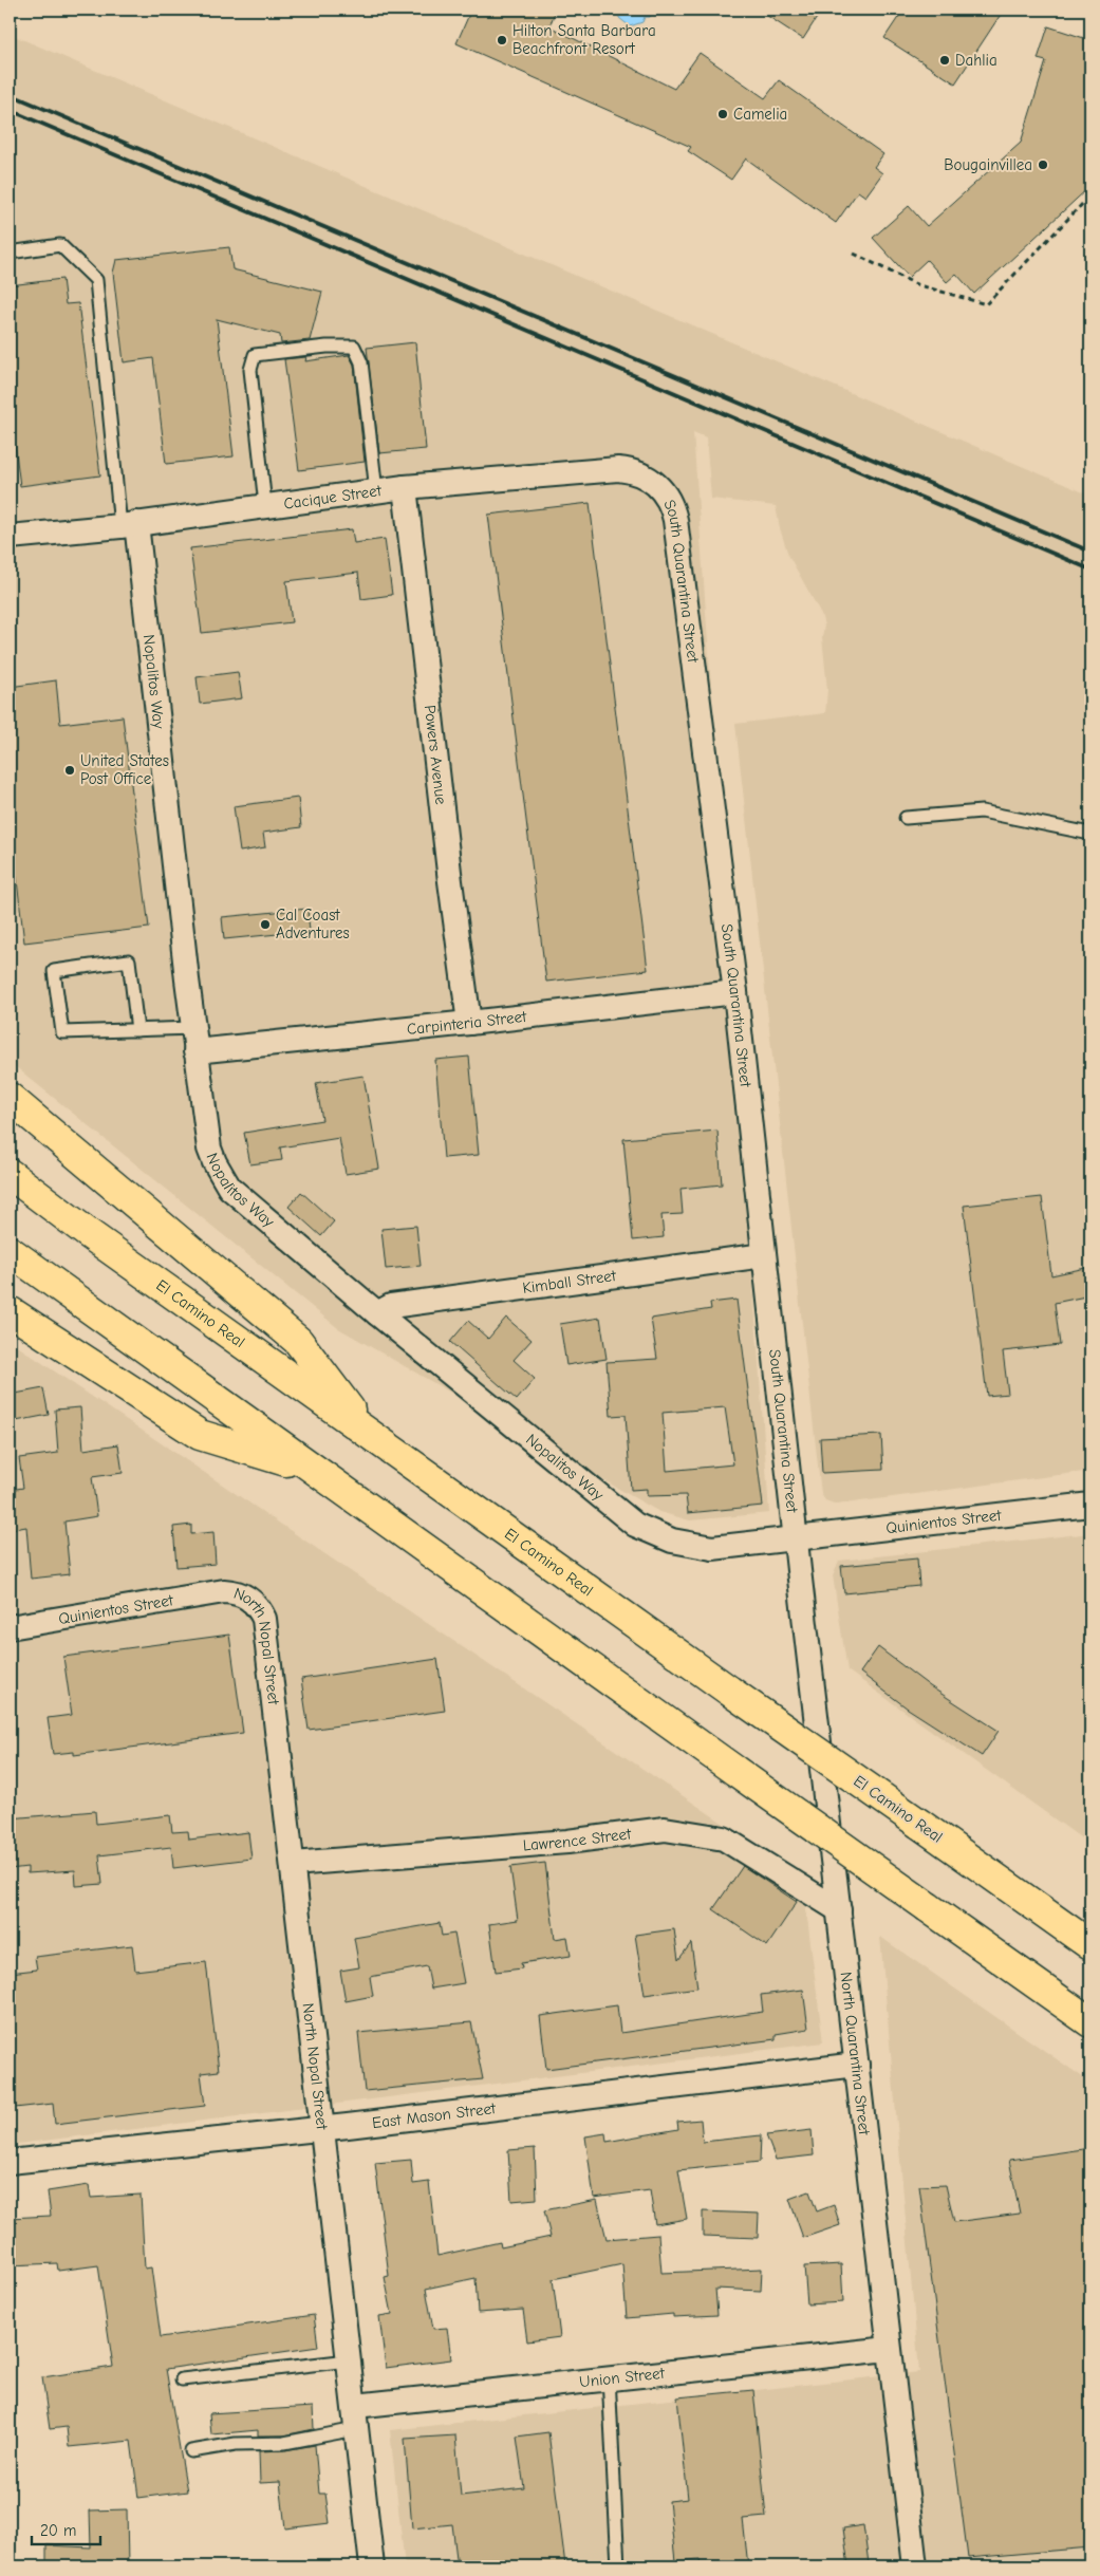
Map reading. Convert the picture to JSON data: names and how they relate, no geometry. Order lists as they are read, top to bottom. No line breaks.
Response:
{"streets":{"highway":["El Camino Real"],"street":["Cacique Street","South Quarantina Street","Nopalitos Way","Powers Avenue","Carpinteria Street","Kimball Street","Quinientos Street","North Nopal Street","Lawrence Street","North Quarantina Street","East Mason Street","Union Street"]},"crossings":[["Cacique Street","South Quarantina Street"],["Cacique Street","Nopalitos Way"],["Cacique Street","Powers Avenue"],["South Quarantina Street","Nopalitos Way"],["South Quarantina Street","Carpinteria Street"],["South Quarantina Street","Kimball Street"],["South Quarantina Street","Quinientos Street"],["South Quarantina Street","North Quarantina Street"],["Nopalitos Way","Carpinteria Street"],["Nopalitos Way","Kimball Street"],["Nopalitos Way","Quinientos Street"],["Nopalitos Way","North Quarantina Street"],["Powers Avenue","Carpinteria Street"],["Quinientos Street","North Nopal Street"],["Quinientos Street","North Quarantina Street"],["North Nopal Street","Lawrence Street"],["North Nopal Street","East Mason Street"],["North Nopal Street","Union Street"],["Lawrence Street","North Quarantina Street"],["North Quarantina Street","East Mason Street"],["North Quarantina Street","Union Street"]],"places":["Hilton Santa Barbara Beachfront Resort","Dahlia","Camelia","Bougainvillea","United States Post Office","Cal Coast Adventures"],"scale_bar":"20 m"}
